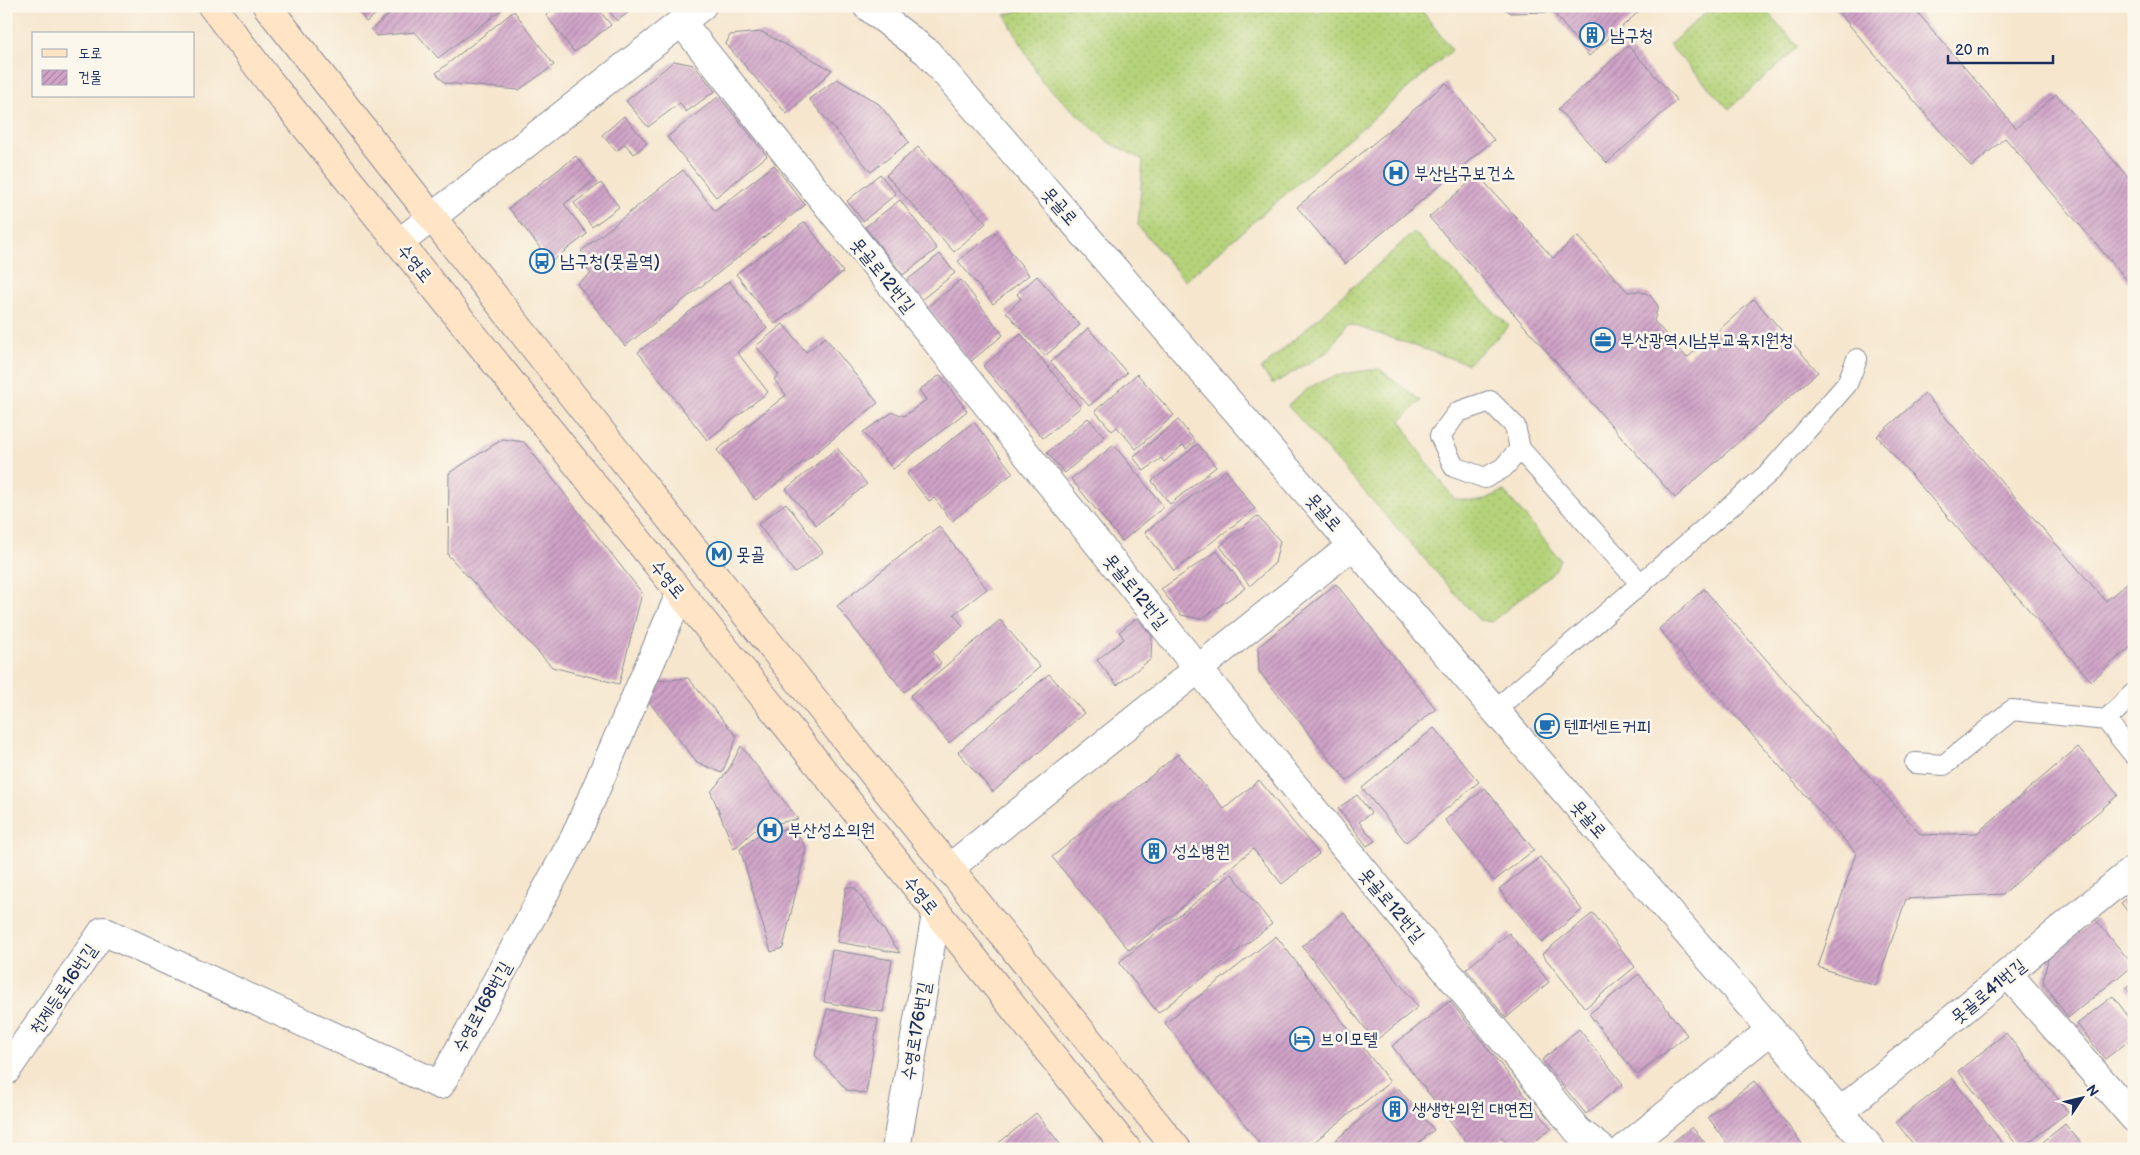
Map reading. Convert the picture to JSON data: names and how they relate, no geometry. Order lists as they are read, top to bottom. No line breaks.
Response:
{"streets":{"main road":["수영로"],"street":["못골로","못골로12번길","천제등로16번길","못골로41번길","수영로168번길","수영로176번길"]},"crossings":[["못골로","못골로41번길"],["수영로","수영로168번길"],["수영로","수영로176번길"],["천제등로16번길","수영로168번길"]],"places":{"building":["남구청","성소병원","생생한의원 대연점"],"hospital":["부산남구보건소","부산성소의원"],"bus stop":["남구청(못골역)"],"office":["부산광역시남부교육지원청"],"metro station":["못골"],"cafe":["텐퍼센트커피"],"hotel":["브이모텔"]},"legend":["도로","건물"],"scale_bar":"20 m","north":"top right"}
